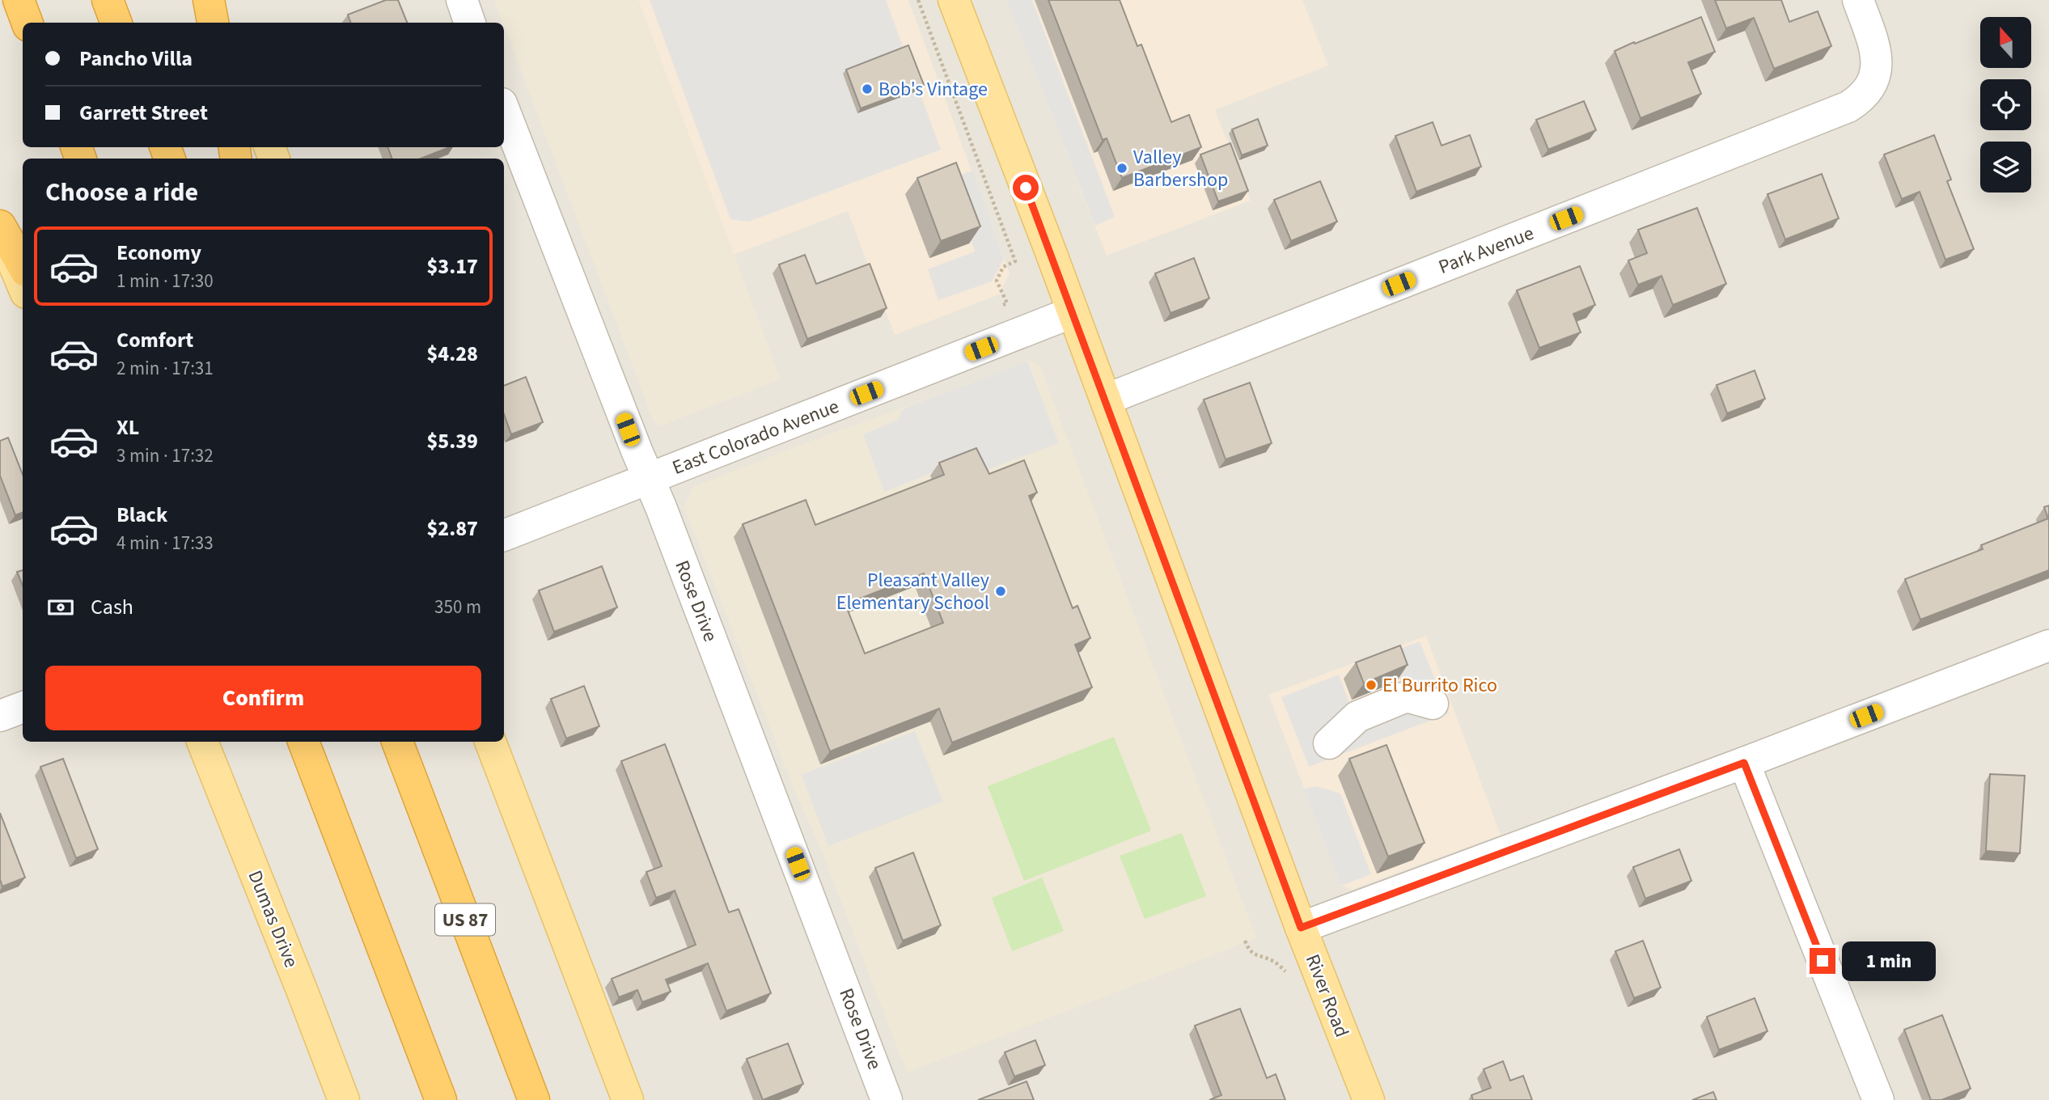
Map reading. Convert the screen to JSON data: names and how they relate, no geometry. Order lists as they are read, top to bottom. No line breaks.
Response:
{"streets":{"highway":["US 87"],"main road":["Dumas Drive","River Road"],"street":["Park Avenue","East Colorado Avenue","Rose Drive"]},"crossings":[["Park Avenue","River Road"],["East Colorado Avenue","Rose Drive"],["East Colorado Avenue","River Road"]],"places":["Bob's Vintage","Valley Barbershop","Pleasant Valley Elementary School","El Burrito Rico"],"north":"top","page":{"banner":["Pancho Villa","Garrett Street"],"heading":"Choose a ride","list":[{"name":"Economy","note":"1 min · 17:30","value":"$3.17"},{"name":"Comfort","note":"2 min · 17:31","value":"$4.28"},{"name":"XL","note":"3 min · 17:32","value":"$5.39"},{"name":"Black","note":"4 min · 17:33","value":"$2.87"}],"pay":["Cash","350 m"],"buttons":"Confirm","bubble":"1 min"}}
